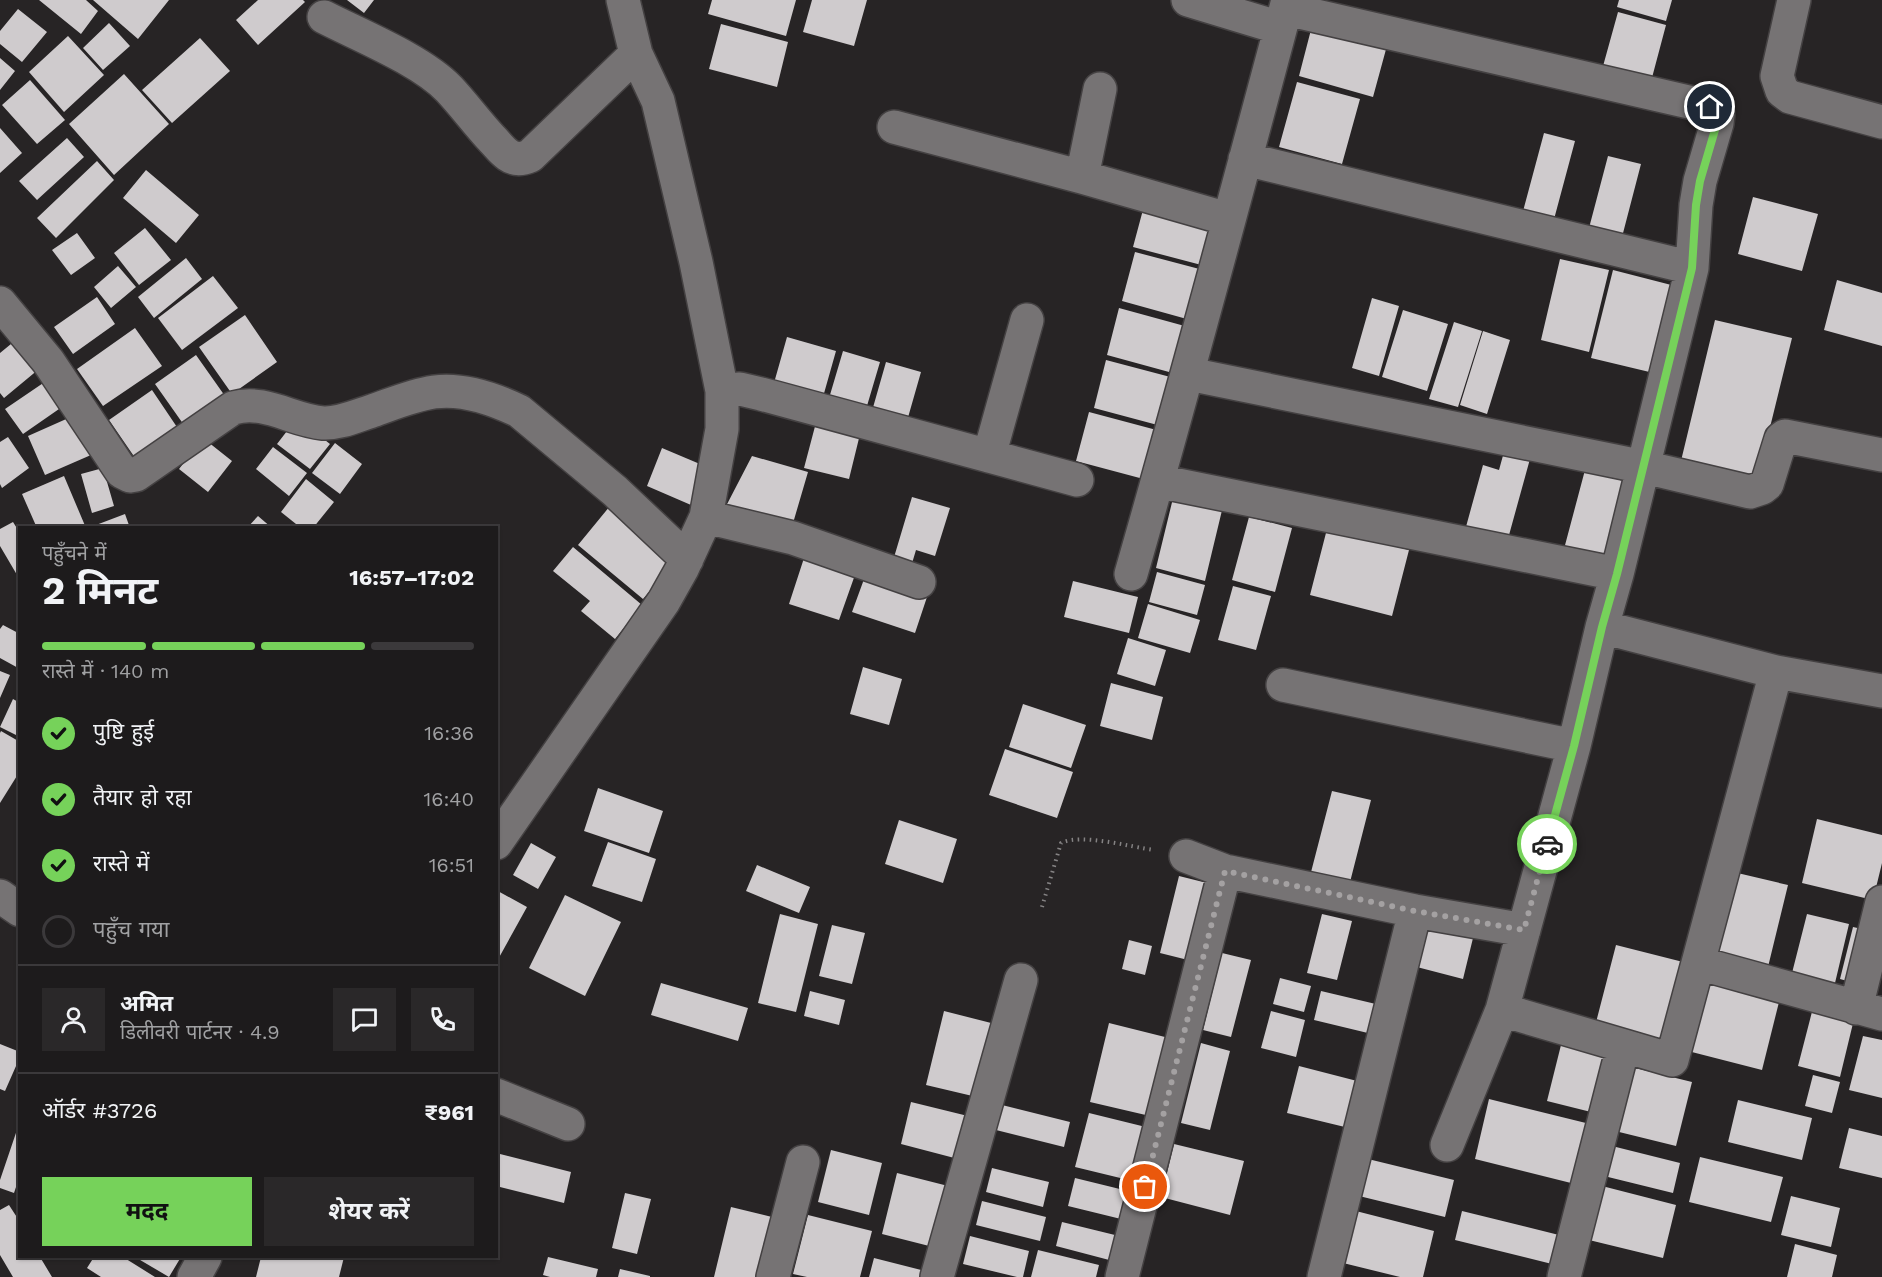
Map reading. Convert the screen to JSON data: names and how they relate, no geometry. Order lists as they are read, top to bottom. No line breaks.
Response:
{"page":{"heading":["2 मिनट","पहुँचने में","16:57–17:02"],"panel":["अमित","डिलीवरी पार्टनर · 4.9","ऑर्डर #3726","₹961"],"bar":"रास्ते में · 140 m","list":[["पुष्टि हुई","16:36"],["तैयार हो रहा","16:40"],["रास्ते में","16:51"],"पहुँच गया"],"buttons":["मदद","शेयर करें"]}}
